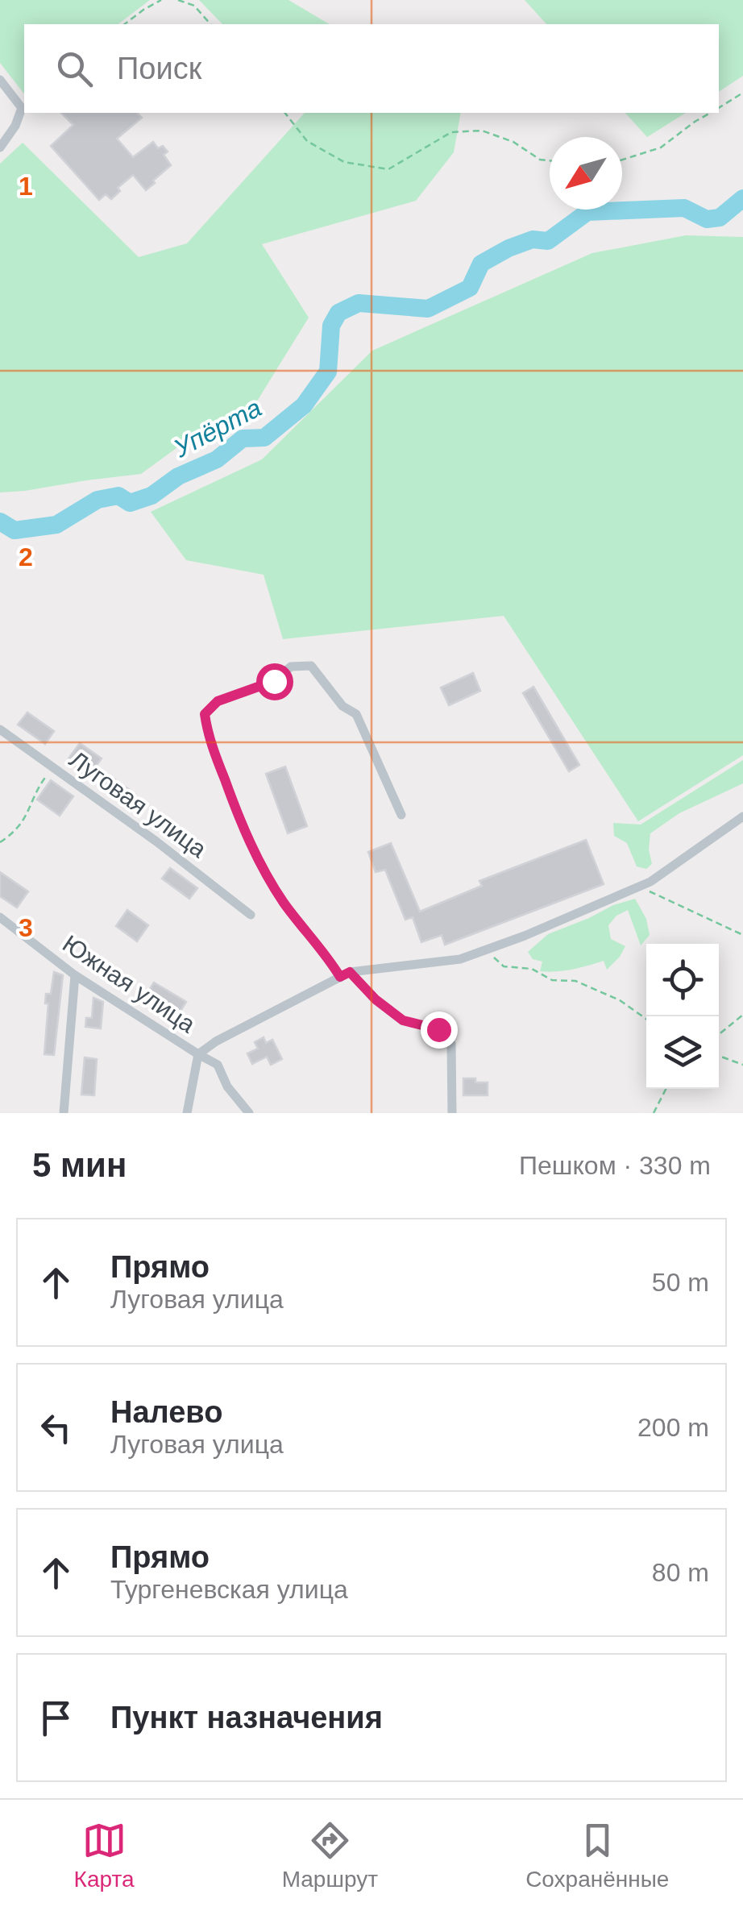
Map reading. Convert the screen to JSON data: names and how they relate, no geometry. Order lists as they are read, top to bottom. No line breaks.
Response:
{"streets":{"street":["Луговая улица","Южная улица"]},"water":["Упёрта"],"north":"bottom left","page":{"search":"Поиск","heading":["5 мин","Пешком · 330 m"],"list":[["Прямо","Луговая улица","50 m"],["Налево","Луговая улица","200 m"],["Прямо","Тургеневская улица","80 m"],"Пункт назначения"],"nav":["Карта","Маршрут","Сохранённые"]},"grid":{"rows":["1","2","3"]}}
